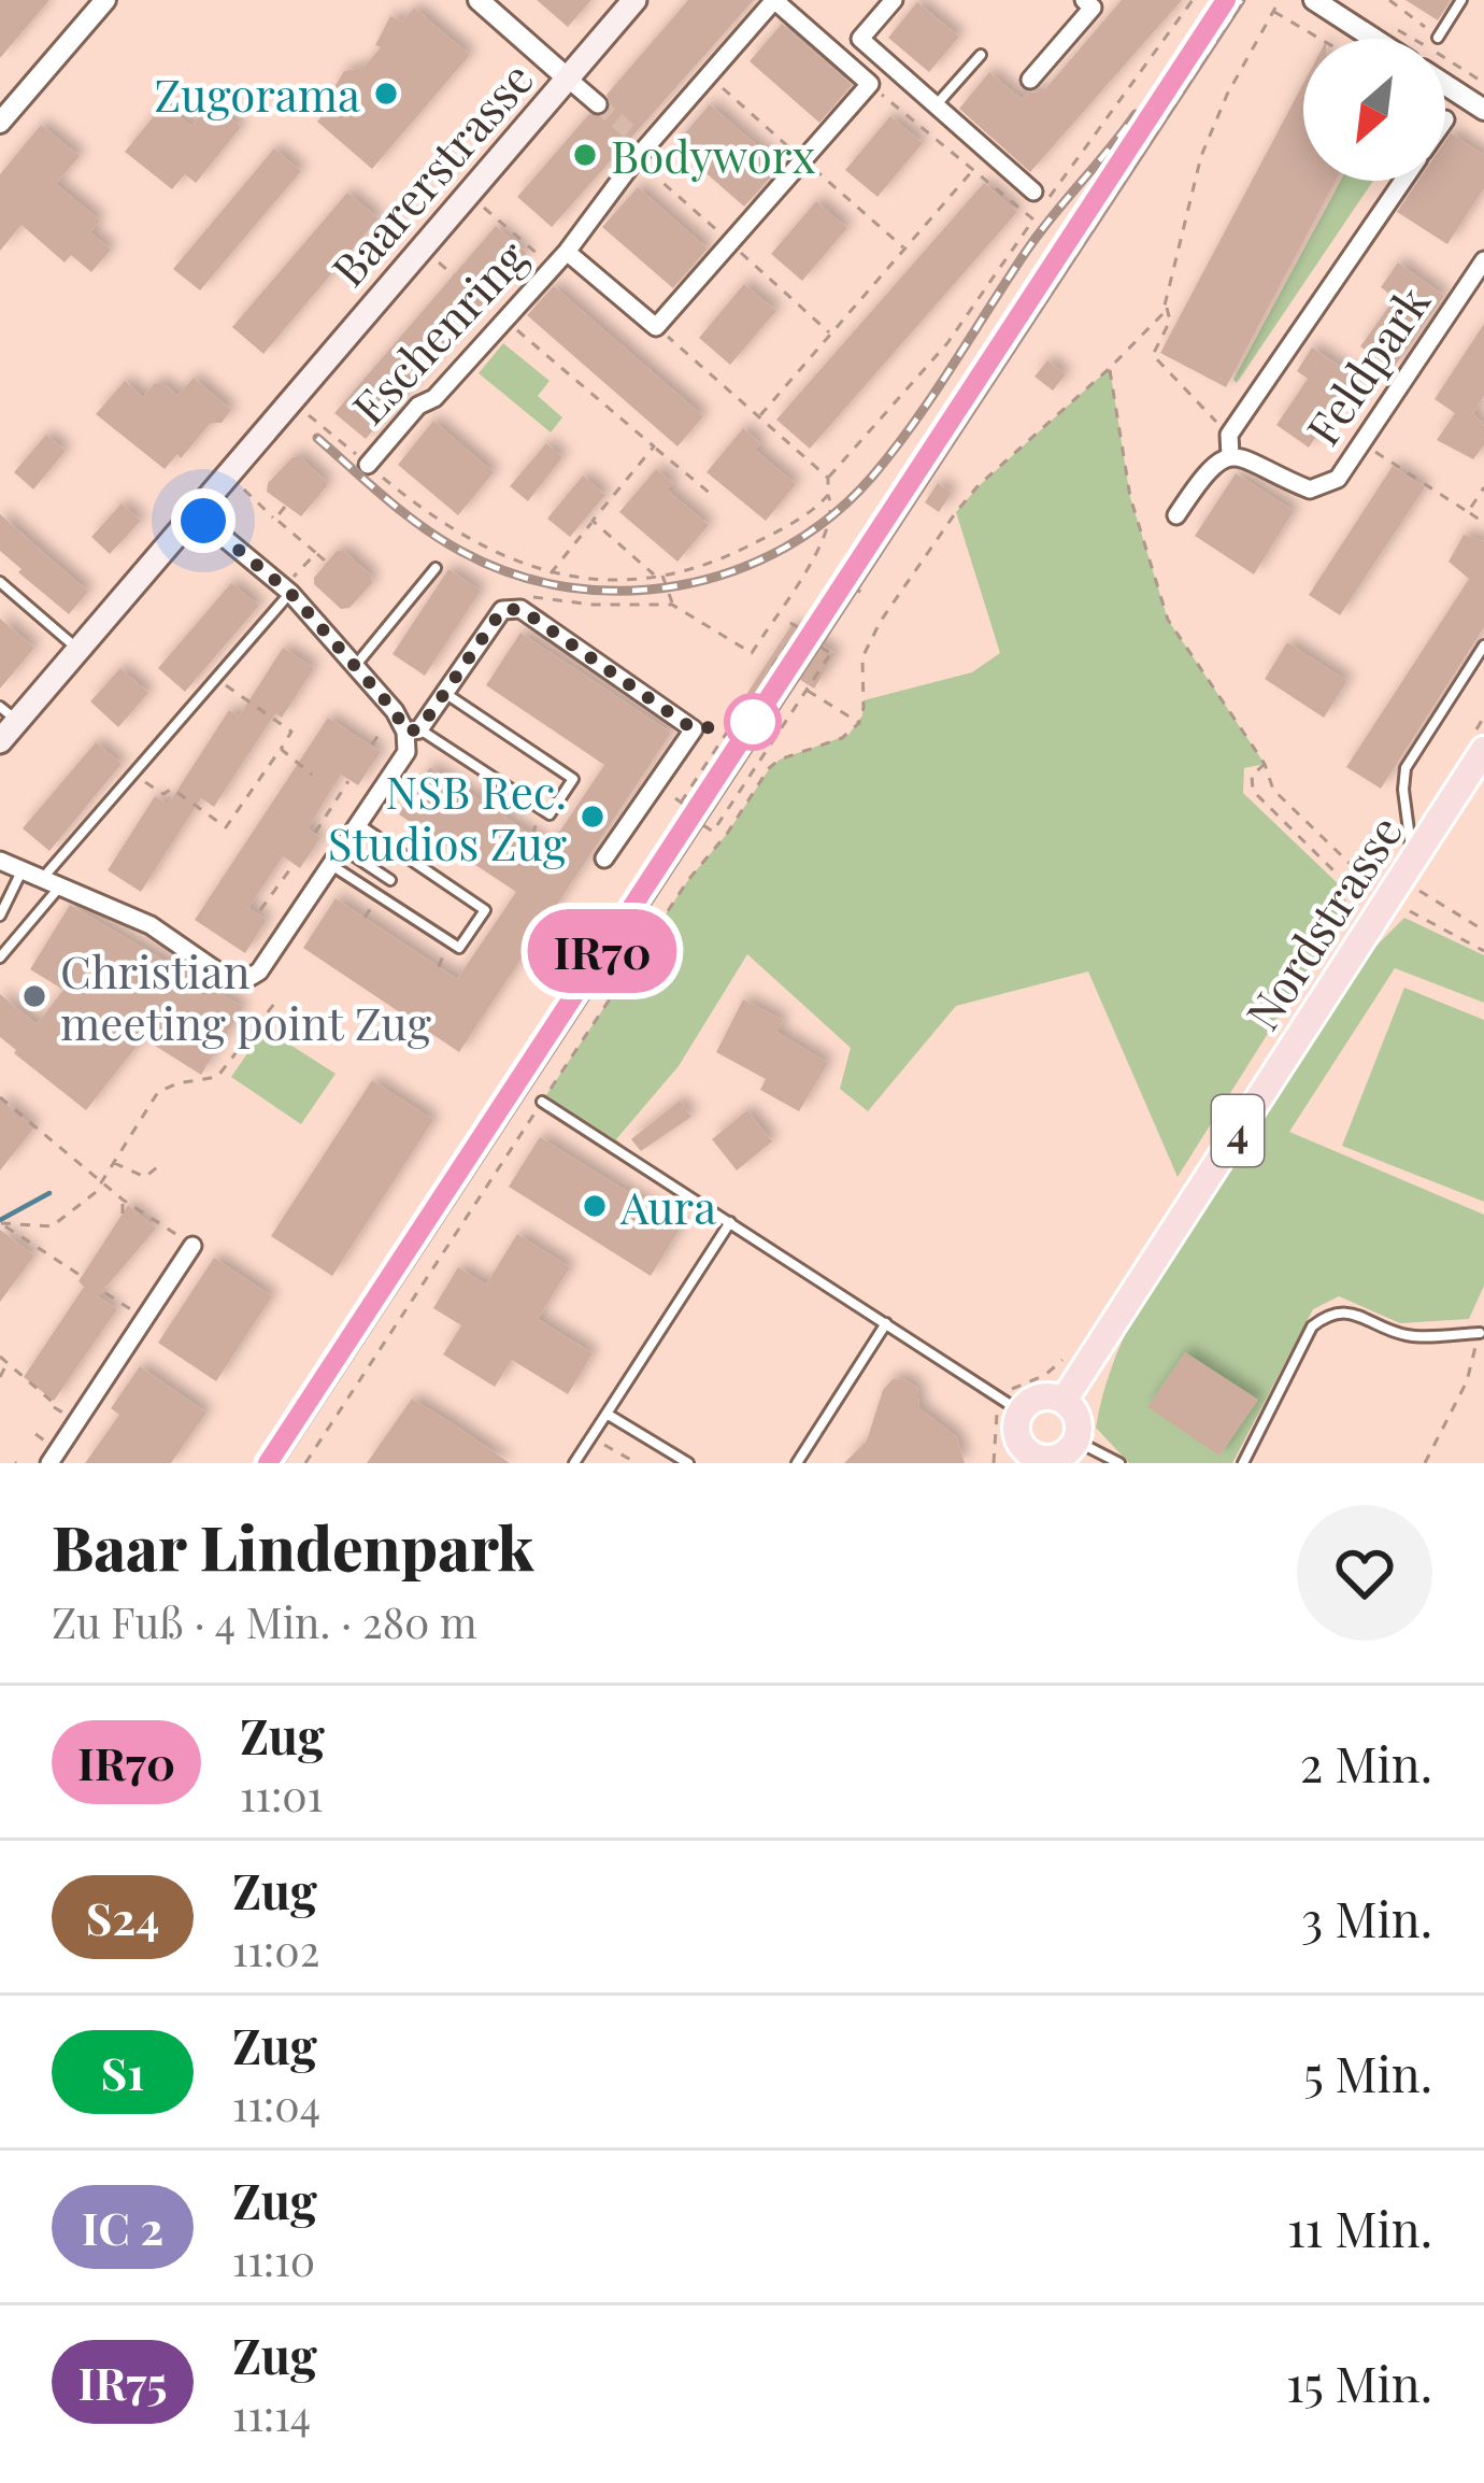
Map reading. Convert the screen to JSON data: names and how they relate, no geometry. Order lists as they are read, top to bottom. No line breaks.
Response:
{"streets":{"main road":["Baarerstrasse","Nordstrasse","4"],"street":["Eschenring","Feldpark"]},"places":["Zugorama","Bodyworx","NSB Rec. Studios Zug","Christian meeting point Zug","Aura"],"north":"bottom left","page":{"on_map":"IR70","heading":["Baar Lindenpark","Zu Fuß · 4 Min. · 280 m"],"list":[{"mark":"IR70","name":"Zug","note":"11:01","value":"2 Min."},{"mark":"S24","name":"Zug","note":"11:02","value":"3 Min."},{"mark":"S1","name":"Zug","note":"11:04","value":"5 Min."},{"mark":"IC 2","name":"Zug","note":"11:10","value":"11 Min."},{"mark":"IR75","name":"Zug","note":"11:14","value":"15 Min."}]}}
